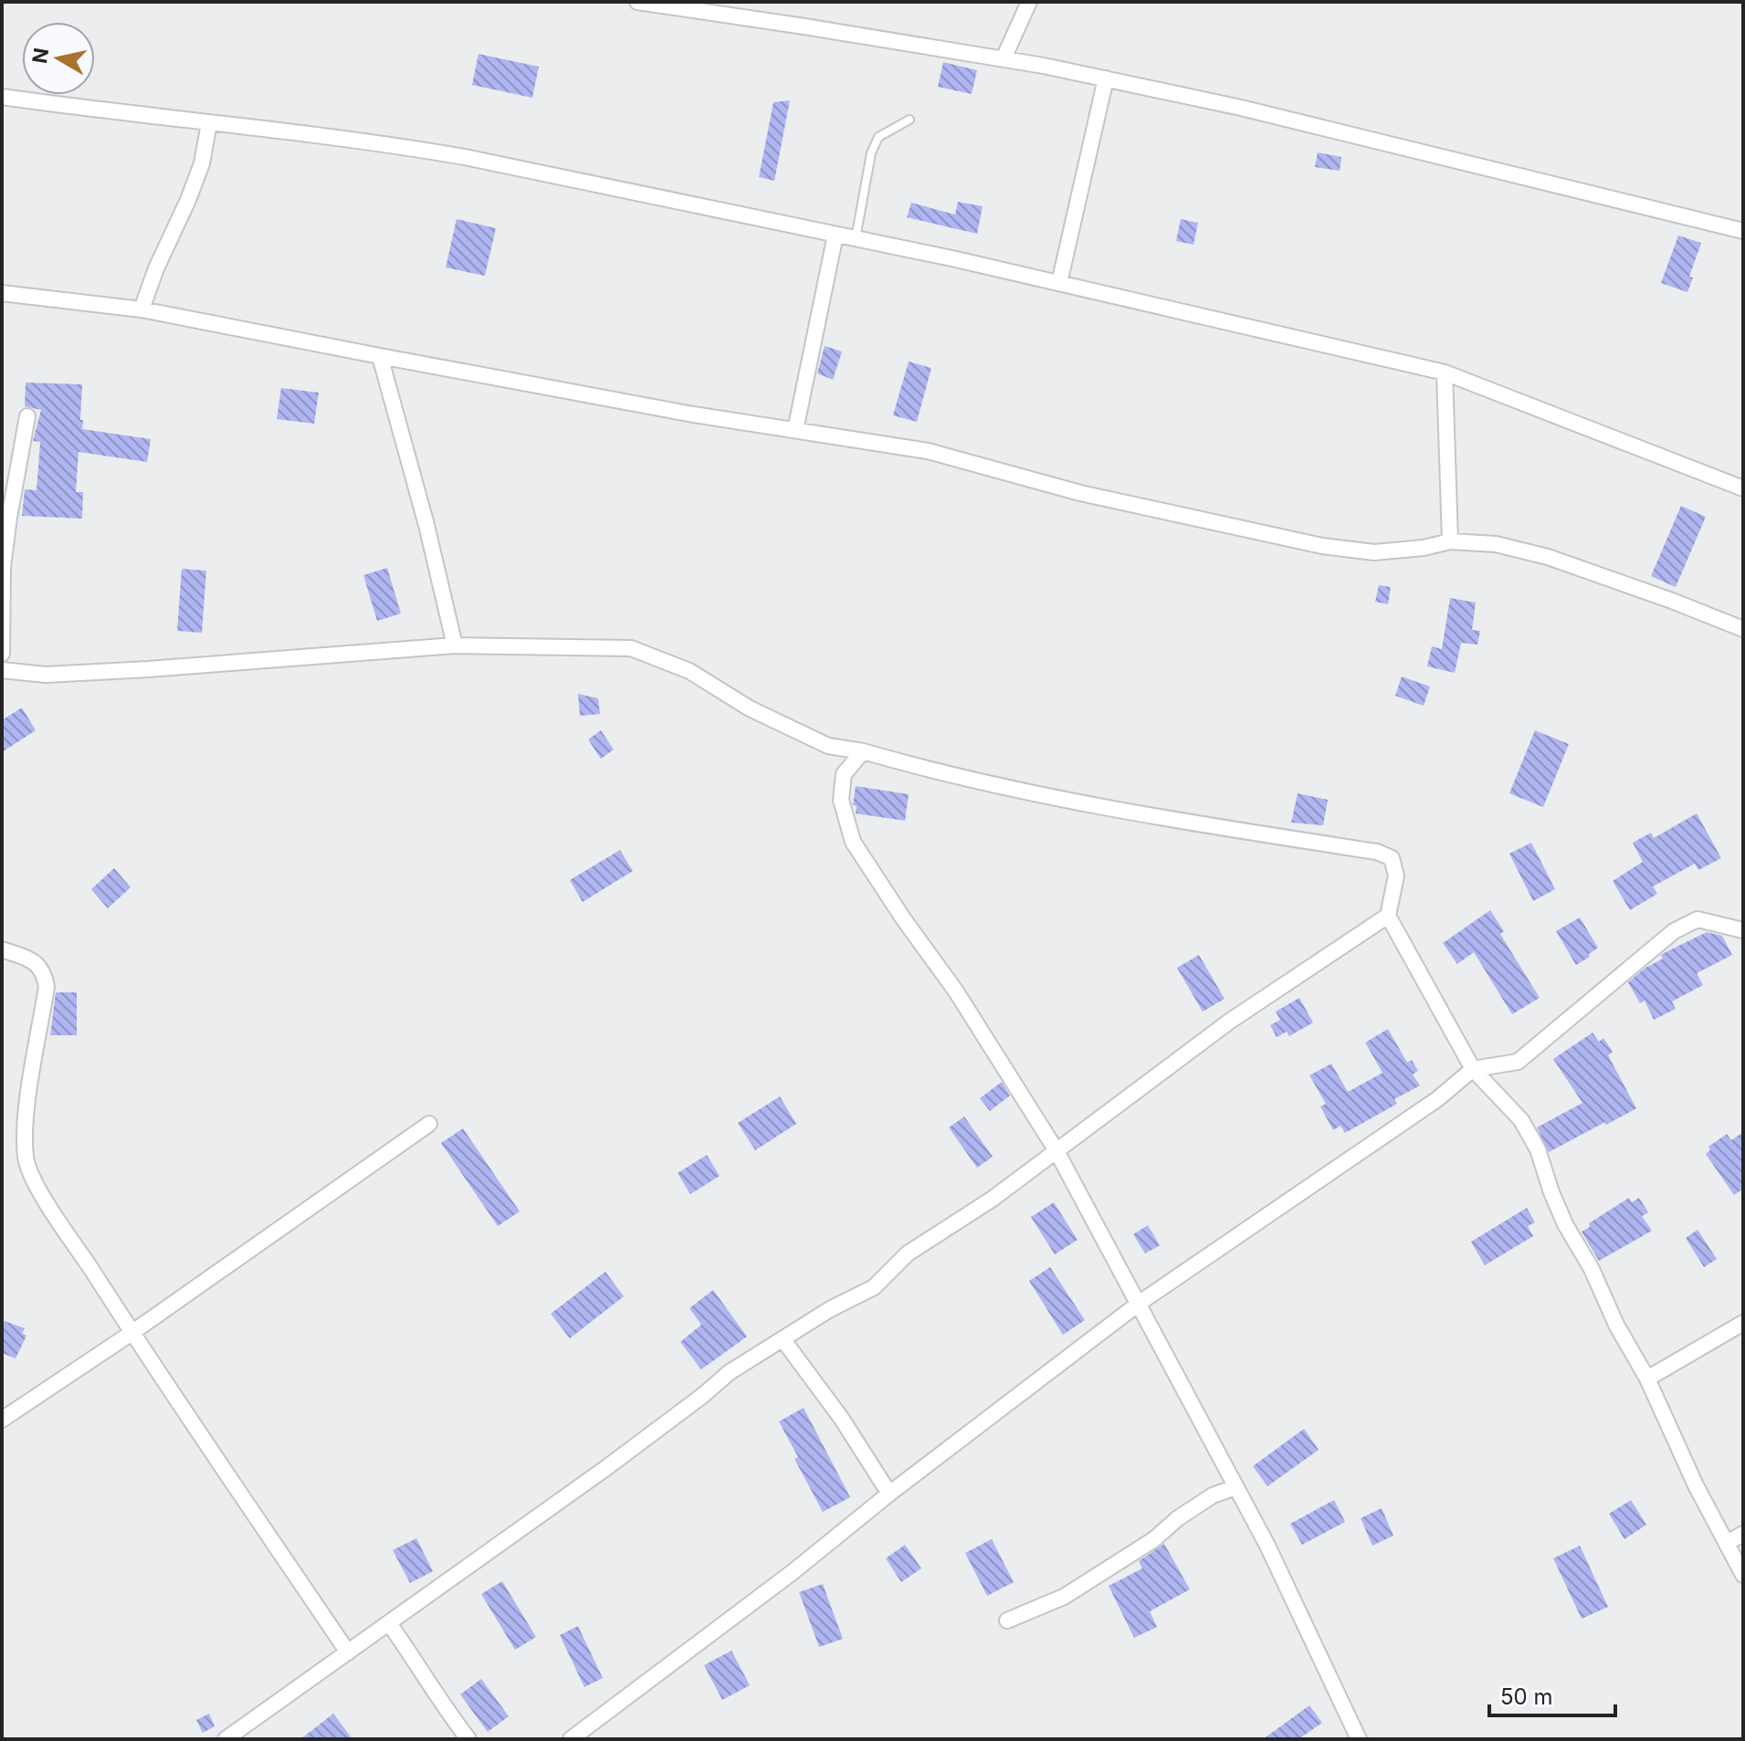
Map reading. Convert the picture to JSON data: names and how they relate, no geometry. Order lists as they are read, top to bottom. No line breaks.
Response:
{"scale_bar":"50 m","north":"left"}
